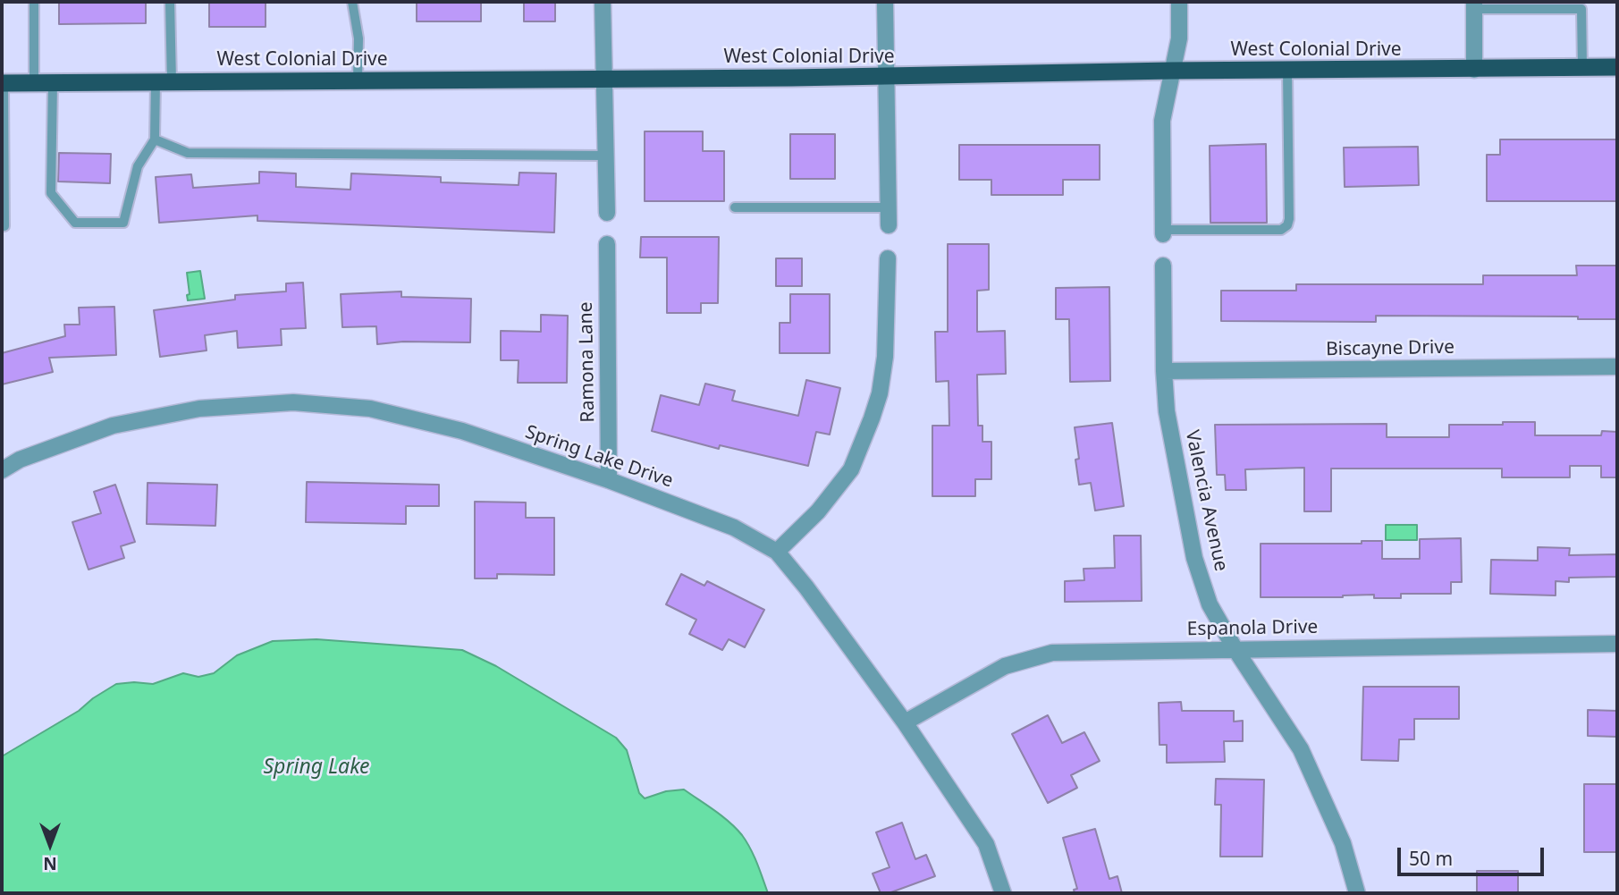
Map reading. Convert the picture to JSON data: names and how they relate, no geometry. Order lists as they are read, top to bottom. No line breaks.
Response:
{"streets":{"highway":["West Colonial Drive"],"street":["Biscayne Drive","Ramona Lane","Spring Lake Drive","Valencia Avenue","Espanola Drive"]},"crossings":[["Biscayne Drive","Valencia Avenue"],["Ramona Lane","Spring Lake Drive"],["Spring Lake Drive","Espanola Drive"],["Valencia Avenue","Espanola Drive"]],"water":["Spring Lake"],"scale_bar":"50 m","north":"bottom"}
